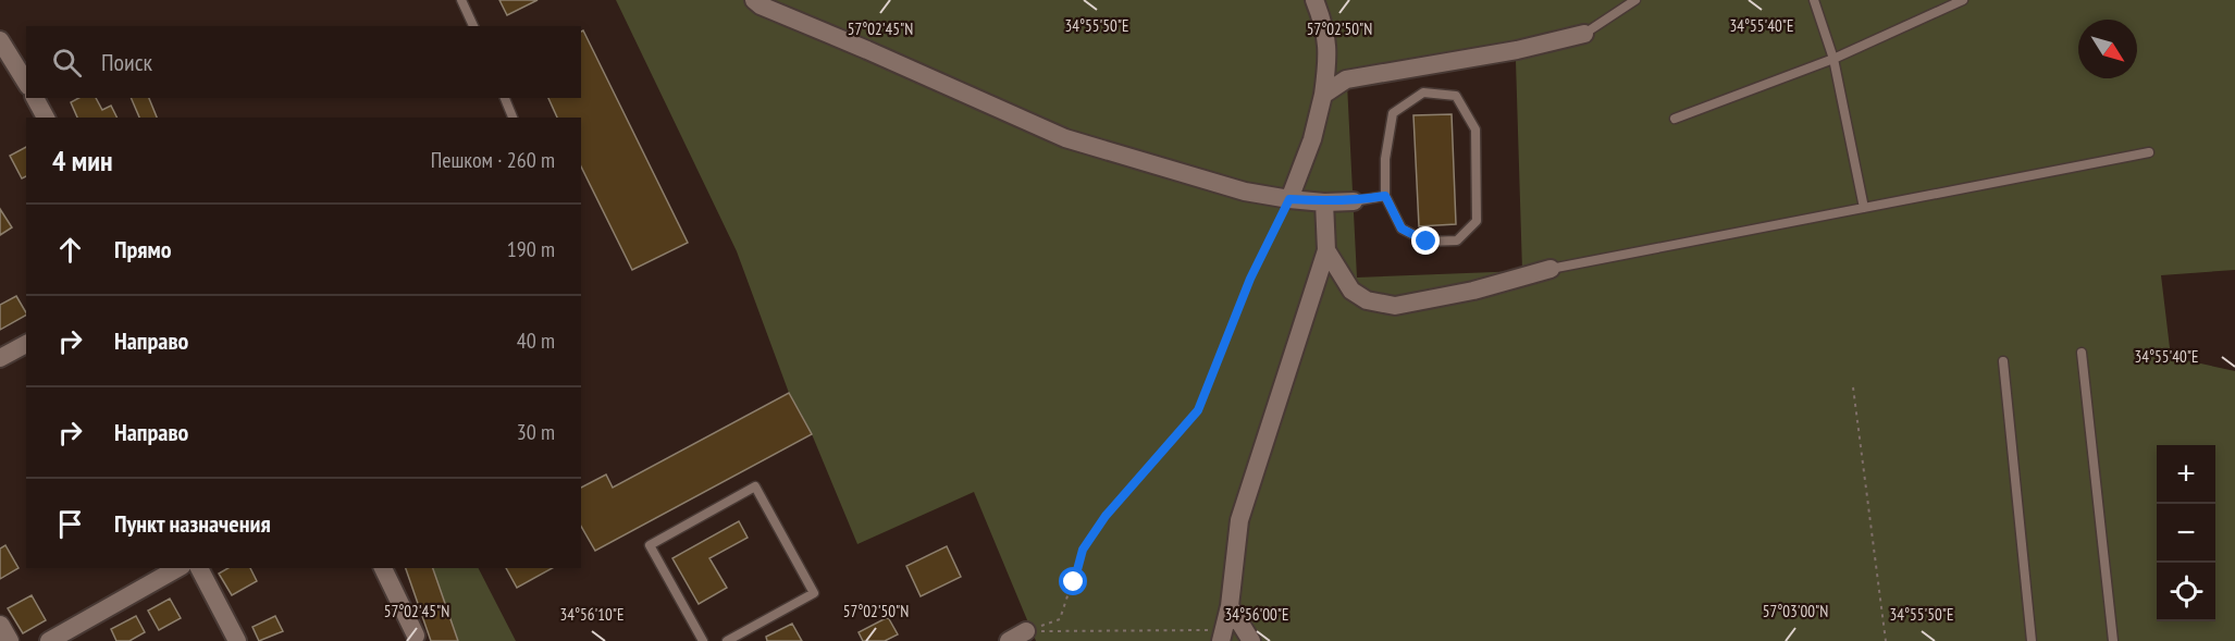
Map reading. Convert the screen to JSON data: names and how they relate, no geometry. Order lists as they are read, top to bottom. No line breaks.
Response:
{"north":"bottom right","page":{"search":"Поиск","heading":["4 мин","Пешком · 260 m"],"list":[["Прямо","190 m"],["Направо","40 m"],["Направо","30 m"],"Пункт назначения"],"map_buttons":["+","−"]},"coordinates":["34°55'50\"E","34°55'40\"E","57°02'45\"N","57°02'50\"N","57°03'00\"N","34°56'10\"E","34°56'00\"E"]}
